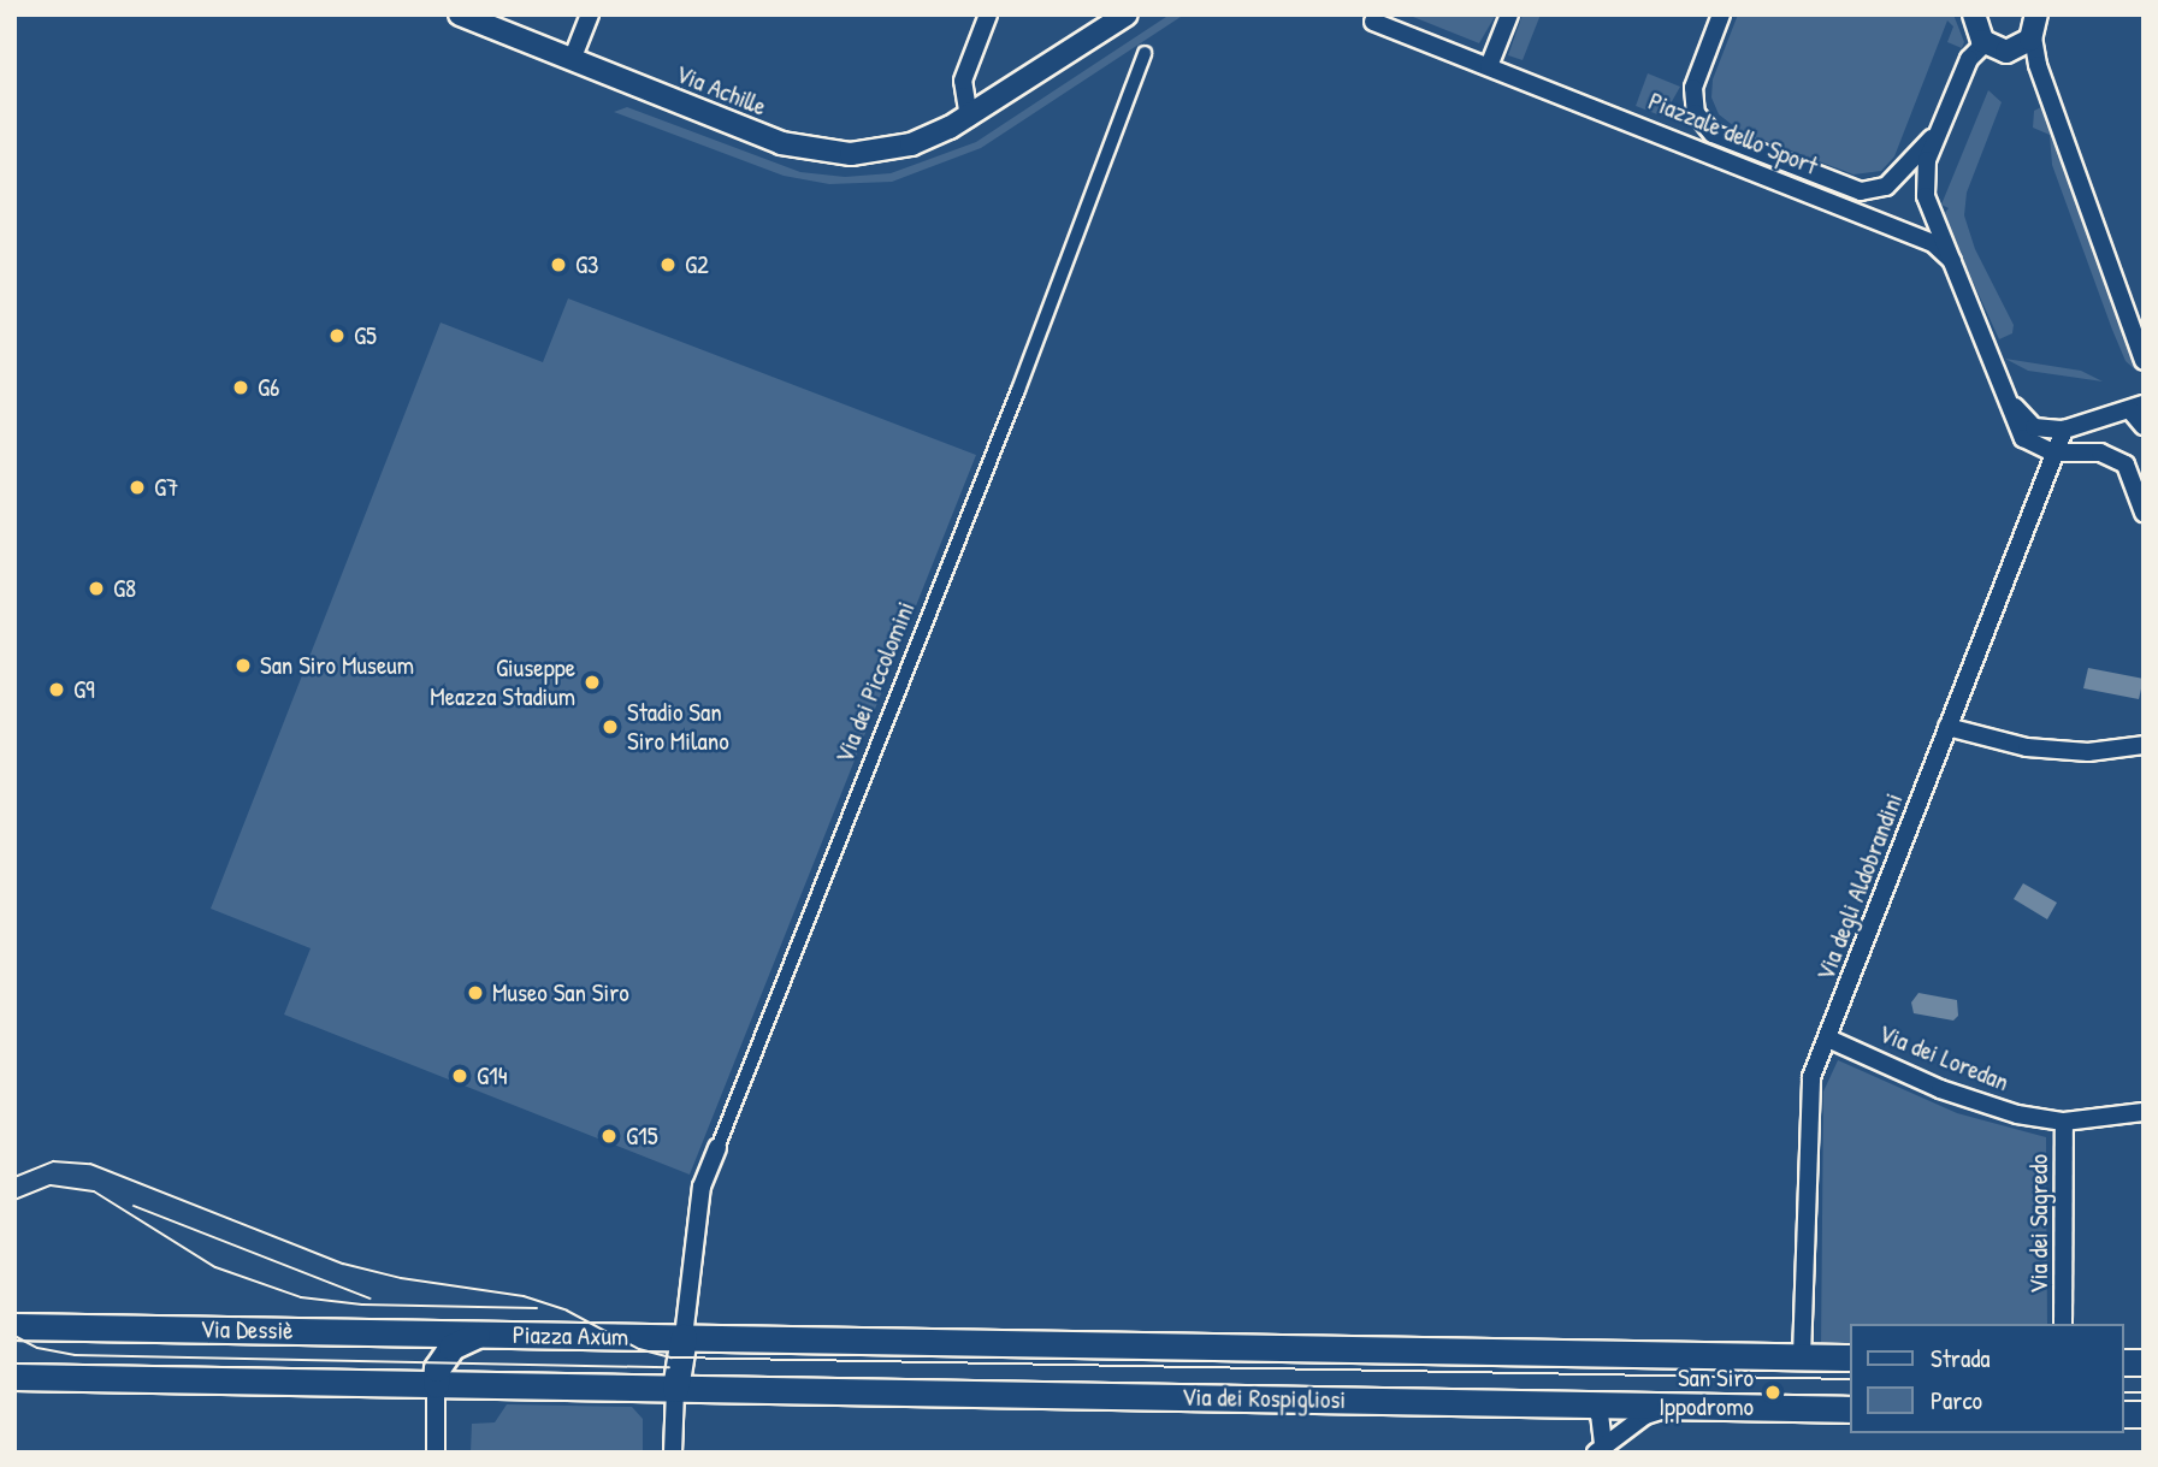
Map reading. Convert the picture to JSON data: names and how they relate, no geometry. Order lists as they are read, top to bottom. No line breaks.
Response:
{"streets":{"main road":["Via Dessiè","Piazza Axum","Via dei Rospigliosi"],"street":["Via Achille","Piazzale dello Sport","Via dei Piccolomini","Via degli Aldobrandini","Via dei Loredan","Via dei Sagredo"]},"crossings":[["Piazzale dello Sport","Via degli Aldobrandini"],["Via dei Piccolomini","Piazza Axum"],["Via dei Piccolomini","Via dei Rospigliosi"],["Via degli Aldobrandini","Via dei Loredan"],["Via degli Aldobrandini","Via dei Rospigliosi"],["Via dei Loredan","Via dei Sagredo"],["Via Dessiè","Piazza Axum"],["Piazza Axum","Via dei Rospigliosi"]],"places":["G3","G2","G5","G6","G7","G8","San Siro Museum","Giuseppe Meazza Stadium","G9","Stadio San Siro Milano","Museo San Siro","G14","G15","San Siro Ippodromo"],"legend":["Strada","Parco"]}
